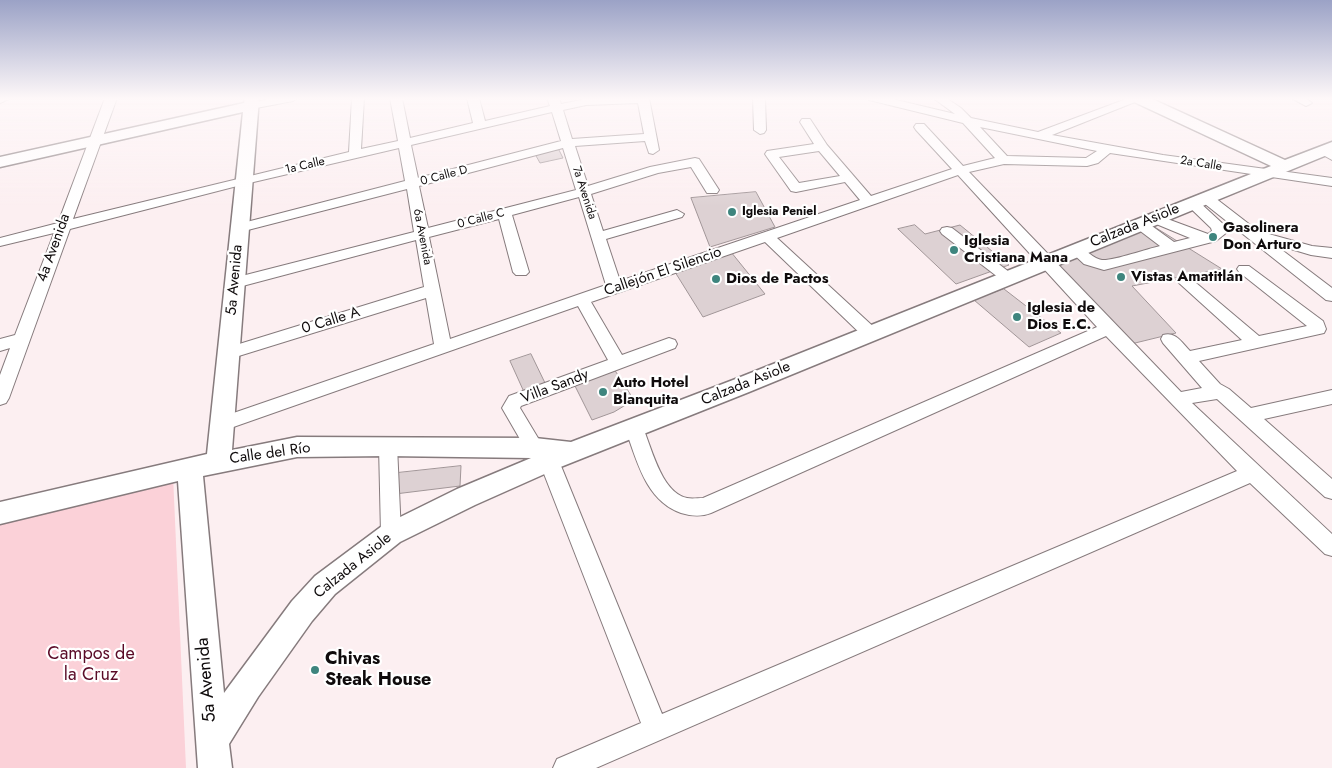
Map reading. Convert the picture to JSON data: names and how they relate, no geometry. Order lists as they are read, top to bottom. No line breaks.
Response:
{"streets":{"main road":["Calzada Asiole","5a Avenida","Calle del Río"],"street":["2a Calle","1a Calle","0 Calle D","7a Avenida","0 Calle C","6a Avenida","4a Avenida","Callejón El Silencio","0 Calle A","Villa Sandy"]},"crossings":[["2a Calle","Calzada Asiole"],["2a Calle","Callejón El Silencio"],["1a Calle","6a Avenida"],["1a Calle","4a Avenida"],["1a Calle","5a Avenida"],["0 Calle D","7a Avenida"],["0 Calle D","6a Avenida"],["0 Calle D","5a Avenida"],["7a Avenida","0 Calle C"],["7a Avenida","Callejón El Silencio"],["0 Calle C","6a Avenida"],["0 Calle C","5a Avenida"],["Calzada Asiole","5a Avenida"],["Calzada Asiole","Villa Sandy"],["Calzada Asiole","Calle del Río"],["6a Avenida","Callejón El Silencio"],["6a Avenida","0 Calle A"],["Callejón El Silencio","5a Avenida"],["5a Avenida","0 Calle A"],["5a Avenida","Calle del Río"],["Villa Sandy","Calle del Río"]],"parks":["Campos de la Cruz"],"places":["Iglesia Peniel","Gasolinera Don Arturo","Iglesia Cristiana Mana","Vistas Amatitlán","Dios de Pactos","Iglesia de Dios E.C.","Auto Hotel Blanquita","Chivas Steak House"]}
